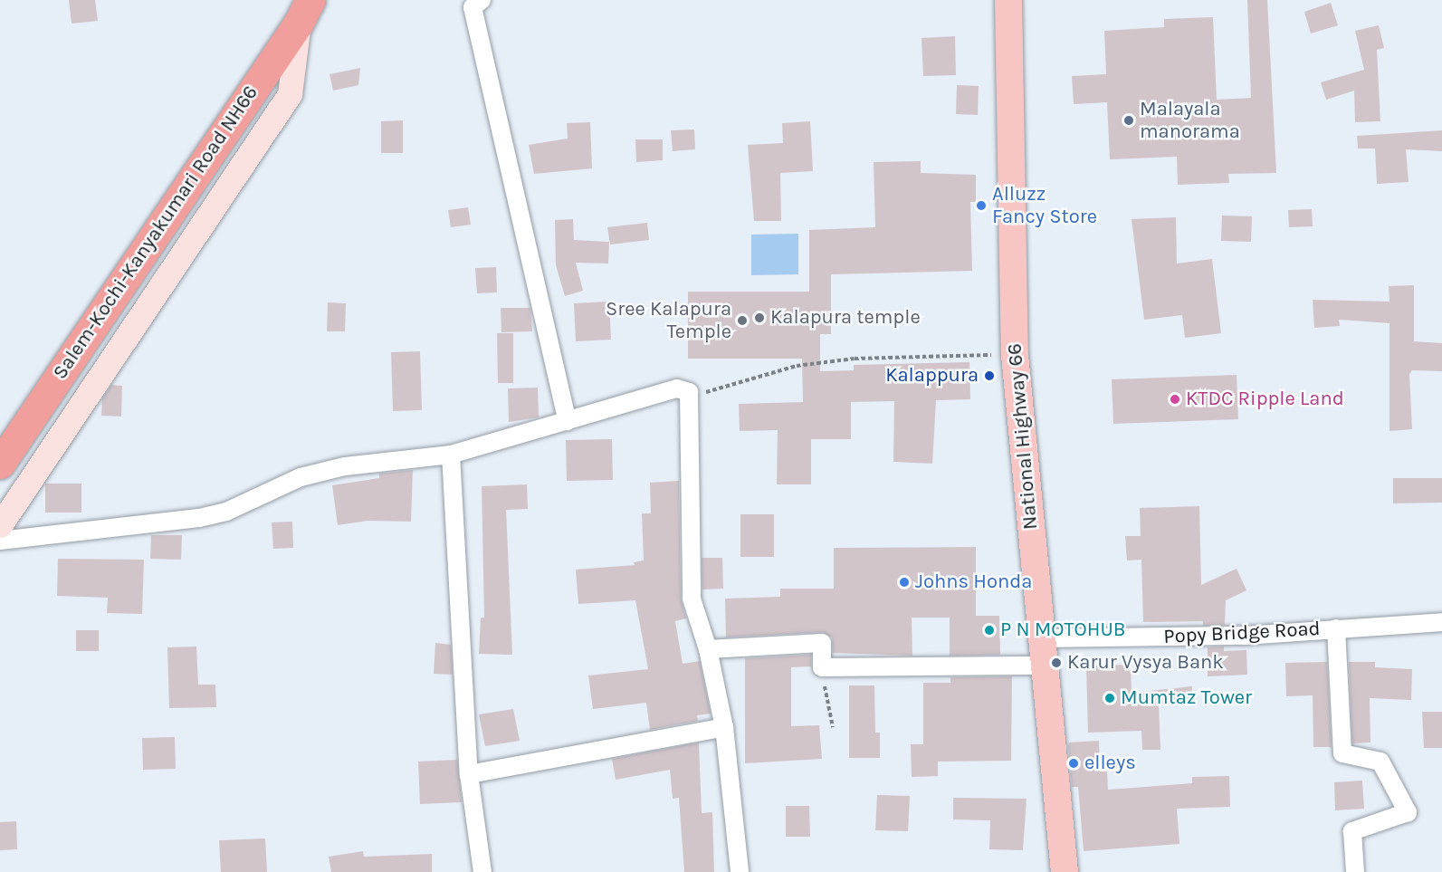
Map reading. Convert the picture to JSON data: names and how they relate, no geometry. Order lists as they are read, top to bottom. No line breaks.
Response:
{"streets":{"highway":["Salem-Kochi-Kanyakumari Road NH66"],"main road":["National Highway 66"],"street":["Popy Bridge Road"]},"crossings":[["National Highway 66","Popy Bridge Road"]],"places":["Malayala manorama","Alluzz Fancy Store","Kalapura temple","Sree Kalapura Temple","Kalappura","KTDC Ripple Land","Johns Honda","P N MOTOHUB","Karur Vysya Bank","Mumtaz Tower","elleys"]}
